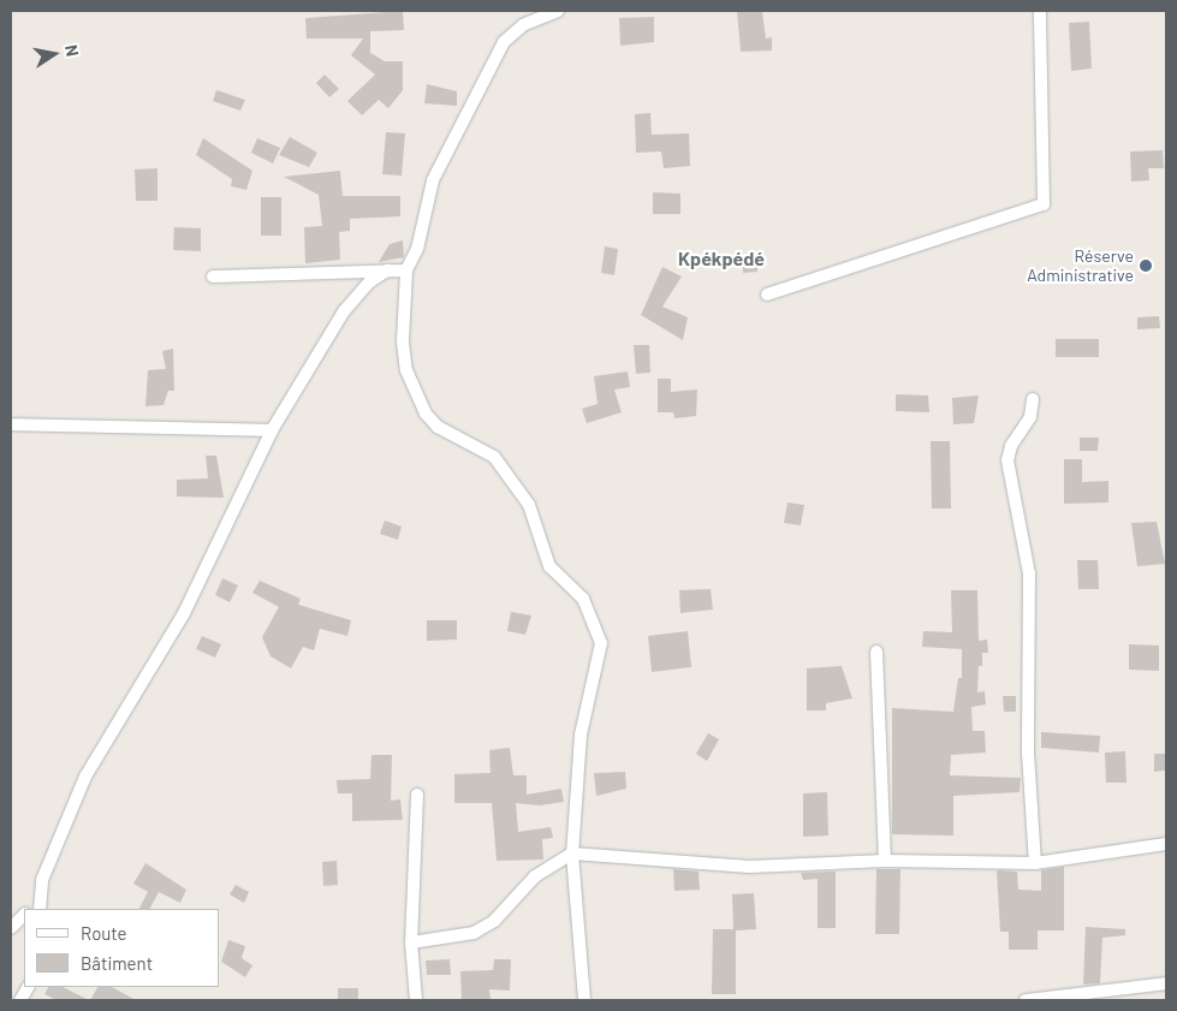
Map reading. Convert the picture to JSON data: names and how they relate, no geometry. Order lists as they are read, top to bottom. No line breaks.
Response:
{"districts":["Kpékpédé"],"places":["Réserve Administrative"],"legend":["Route","Bâtiment"],"north":"right"}
